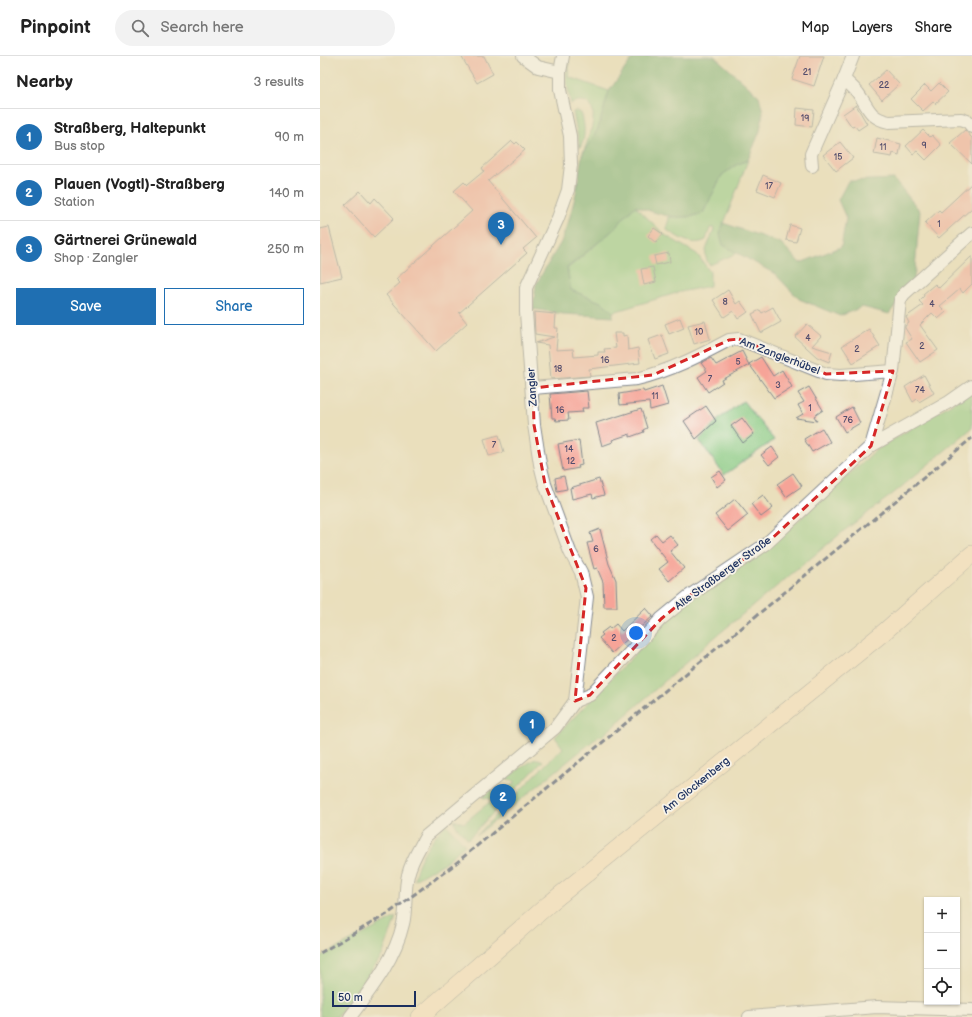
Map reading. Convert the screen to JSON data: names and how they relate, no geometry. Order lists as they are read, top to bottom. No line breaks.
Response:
{"streets":{"main road":["Am Glockenberg"],"street":["Am Zanglerhübel","Zangler","Alte Straßberger Straße"]},"crossings":[["Am Zanglerhübel","Zangler"],["Zangler","Alte Straßberger Straße"]],"house_numbers":["21","22","19","9","11","15","17","1","8","4","10","4","2","2","16","5","18","7","3","74","11","1","16","76","7","14","12","6","2"],"scale_bar":"50 m","page":{"header":"Pinpoint","search":"Search here","nav":["Map","Layers","Share"],"heading":["Nearby","3 results"],"list":[{"mark":"1","name":"Straßberg, Haltepunkt","note":"Bus stop","value":"90 m"},{"mark":"2","name":"Plauen (Vogtl)-Straßberg","note":"Station","value":"140 m"},{"mark":"3","name":"Gärtnerei Grünewald","note":"Shop · Zangler","value":"250 m"}],"pins":["3","1","2"],"buttons":["Save","Share"],"map_buttons":["+","−"],"scale":"50 m"}}
